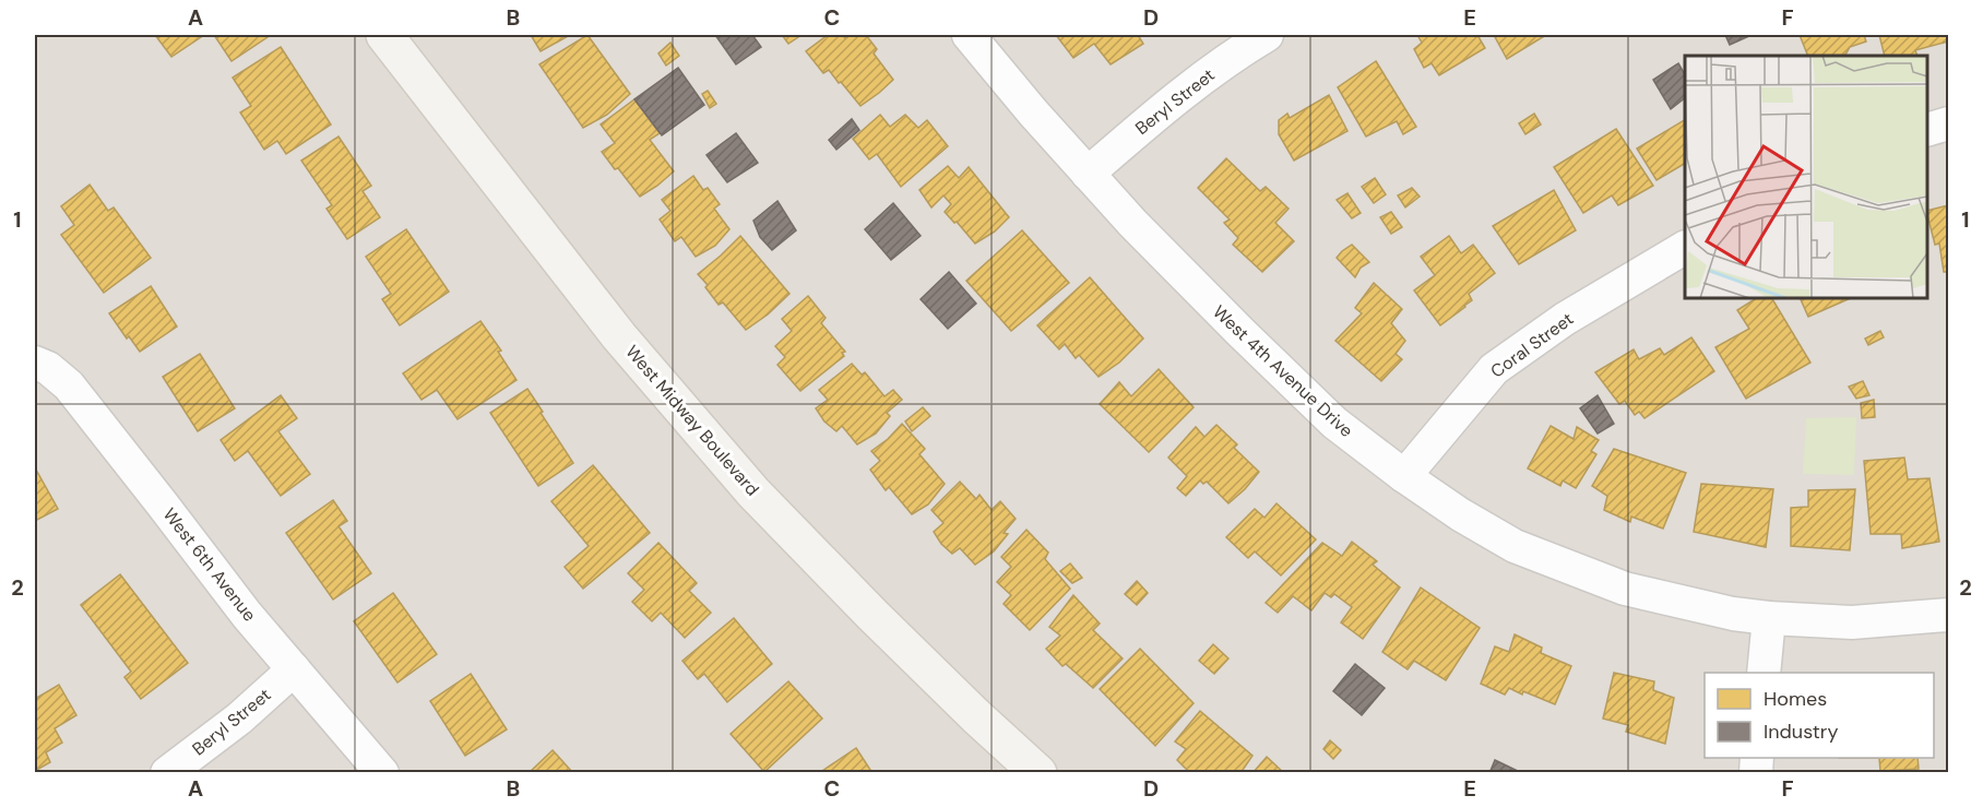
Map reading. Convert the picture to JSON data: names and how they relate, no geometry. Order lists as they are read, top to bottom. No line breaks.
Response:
{"streets":{"main road":["West Midway Boulevard"],"street":["Beryl Street","Coral Street","West 4th Avenue Drive","West 6th Avenue"]},"crossings":[["Beryl Street","West 4th Avenue Drive"],["Beryl Street","West 6th Avenue"],["Coral Street","West 4th Avenue Drive"]],"legend":["Homes","Industry"],"grid":{"columns":["A","B","C","D","E","F"],"rows":["1","2"]}}
